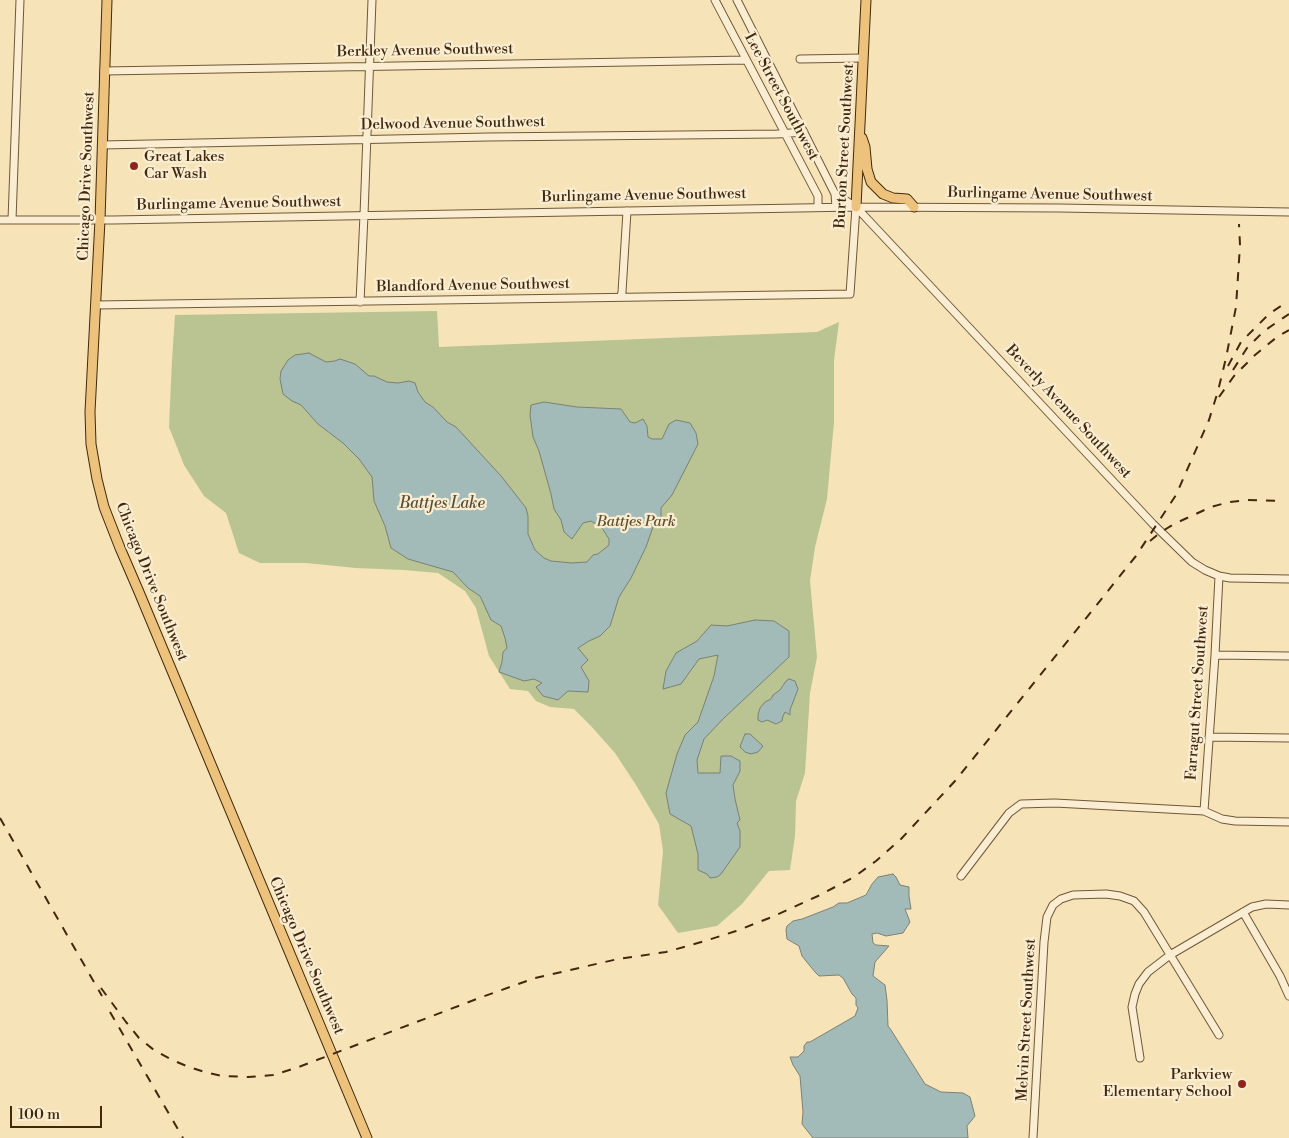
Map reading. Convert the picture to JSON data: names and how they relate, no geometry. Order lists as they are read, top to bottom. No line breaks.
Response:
{"streets":{"main road":["Burton Street Southwest","Chicago Drive Southwest"],"street":["Berkley Avenue Southwest","Lee Street Southwest","Delwood Avenue Southwest","Burlingame Avenue Southwest","Blandford Avenue Southwest","Beverly Avenue Southwest","Farragut Street Southwest","Melvin Street Southwest"]},"crossings":[["Berkley Avenue Southwest","Lee Street Southwest"],["Berkley Avenue Southwest","Chicago Drive Southwest"],["Lee Street Southwest","Delwood Avenue Southwest"],["Lee Street Southwest","Burton Street Southwest"],["Lee Street Southwest","Burlingame Avenue Southwest"],["Lee Street Southwest","Beverly Avenue Southwest"],["Delwood Avenue Southwest","Chicago Drive Southwest"],["Burton Street Southwest","Burlingame Avenue Southwest"],["Burton Street Southwest","Blandford Avenue Southwest"],["Burton Street Southwest","Beverly Avenue Southwest"],["Chicago Drive Southwest","Burlingame Avenue Southwest"],["Chicago Drive Southwest","Blandford Avenue Southwest"],["Burlingame Avenue Southwest","Beverly Avenue Southwest"],["Beverly Avenue Southwest","Farragut Street Southwest"]],"water":["Battjes Lake"],"parks":["Battjes Park"],"places":["Great Lakes Car Wash","Parkview Elementary School"],"scale_bar":"100 m"}
